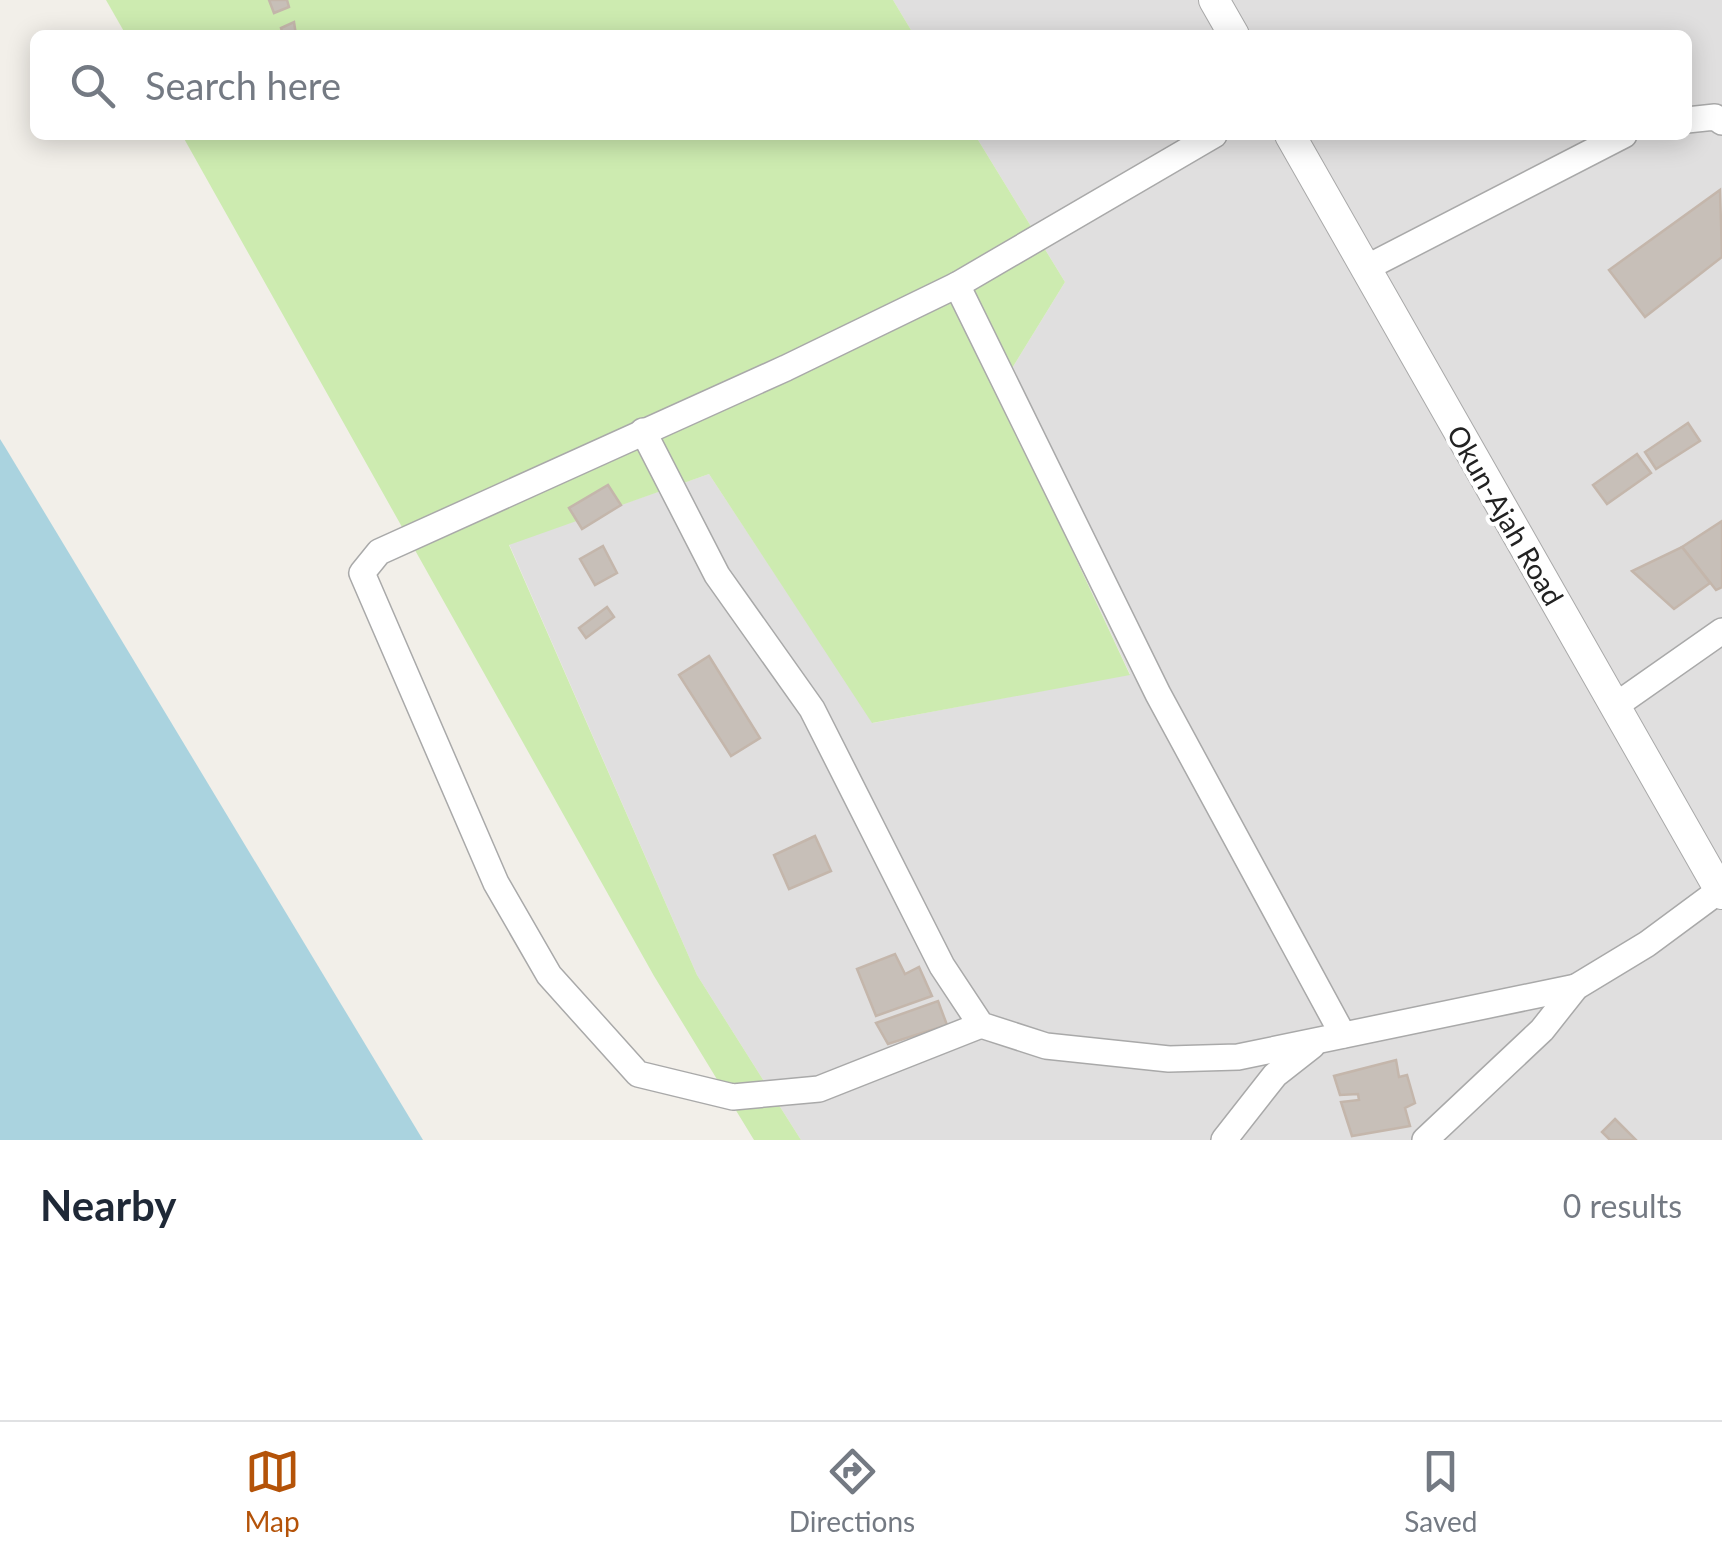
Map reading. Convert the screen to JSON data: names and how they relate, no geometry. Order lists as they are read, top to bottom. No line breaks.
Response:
{"streets":{"street":["Okun-Ajah Road"]},"page":{"search":"Search here","heading":["Nearby","0 results"],"nav":["Map","Directions","Saved"]}}
